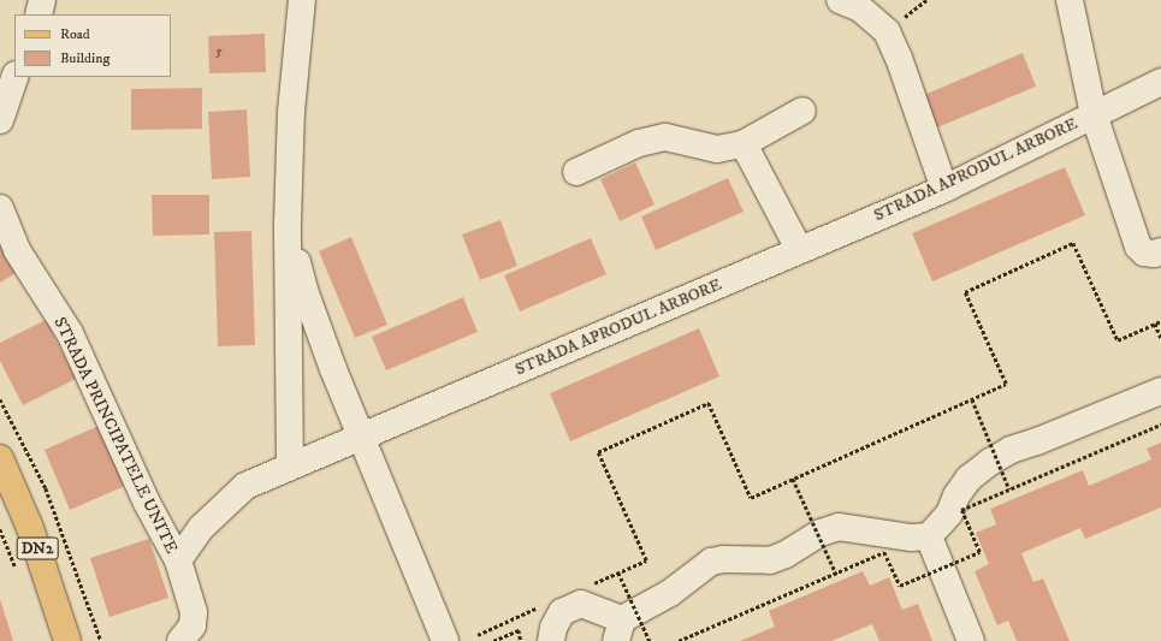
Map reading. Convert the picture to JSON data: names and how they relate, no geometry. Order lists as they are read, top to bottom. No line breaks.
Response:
{"streets":{"main road":["DN2"],"street":["STRADA APRODUL ARBORE","STRADA PRINCIPATELE UNITE"]},"crossings":[["STRADA APRODUL ARBORE","STRADA PRINCIPATELE UNITE"]],"house_numbers":["5"],"legend":["Road","Building"]}
